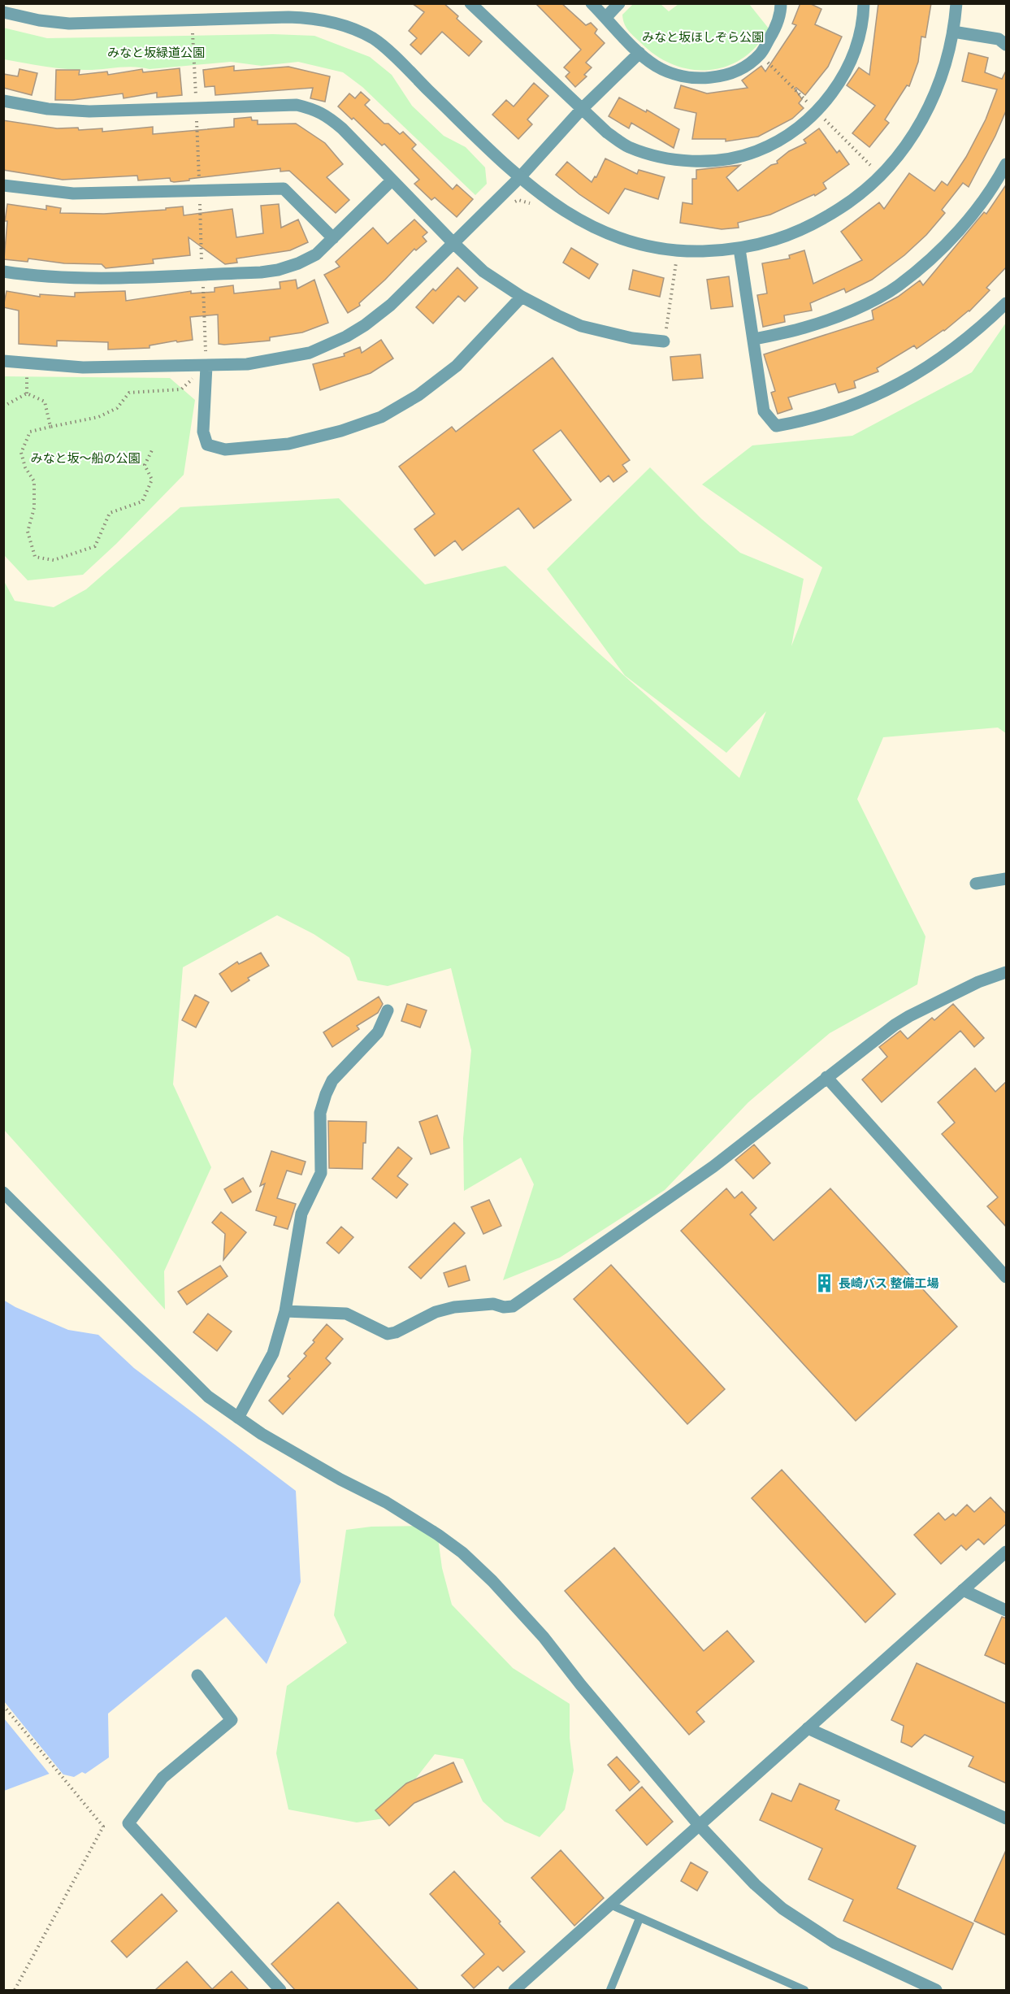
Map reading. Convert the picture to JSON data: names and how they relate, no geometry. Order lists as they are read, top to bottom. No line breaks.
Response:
{"parks":["みなと坂ほしぞら公園","みなと坂緑道公園","みなと坂〜船の公園"],"places":{"building":["長崎バス 整備工場"]}}
